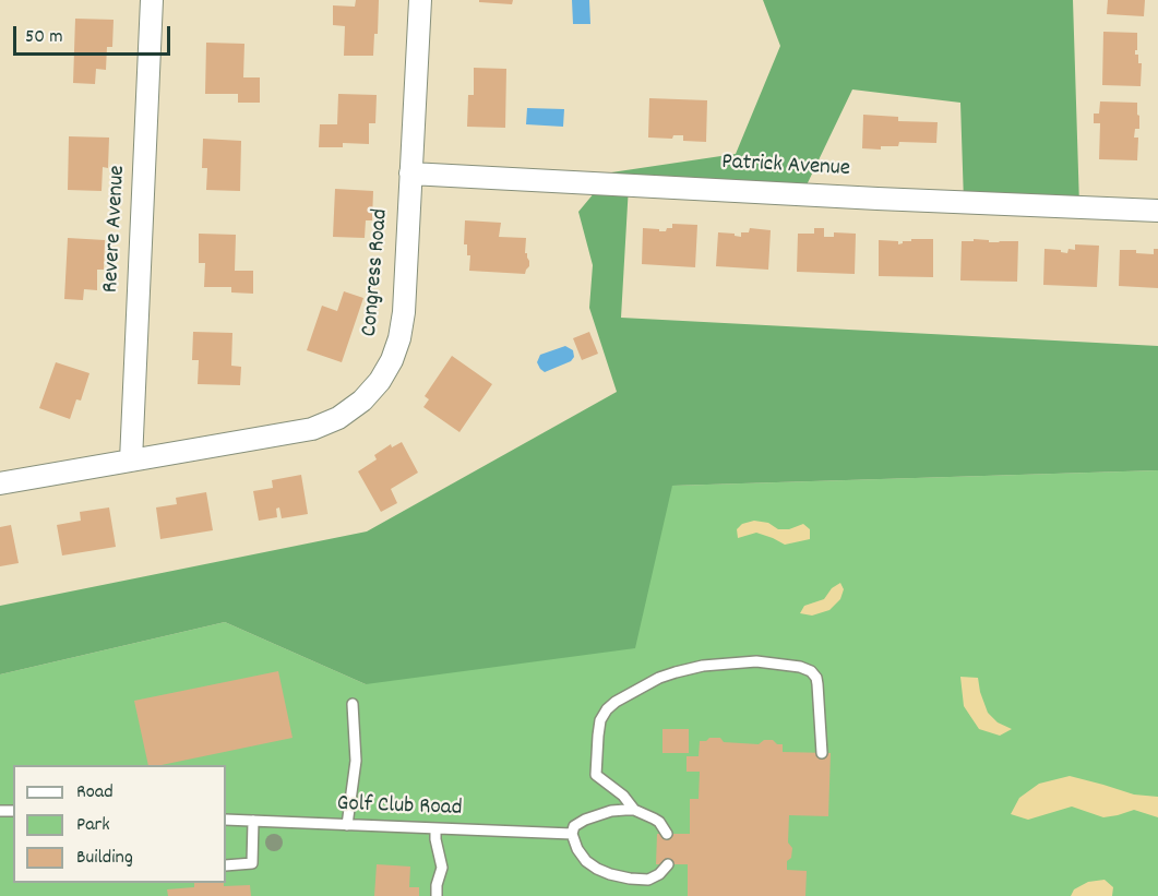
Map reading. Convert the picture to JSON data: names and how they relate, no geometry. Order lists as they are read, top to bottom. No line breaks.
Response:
{"streets":{"street":["Patrick Avenue","Revere Avenue","Congress Road"],"lane":["Golf Club Road"]},"crossings":[["Patrick Avenue","Congress Road"],["Revere Avenue","Congress Road"]],"legend":["Road","Park","Building"],"scale_bar":"50 m"}
